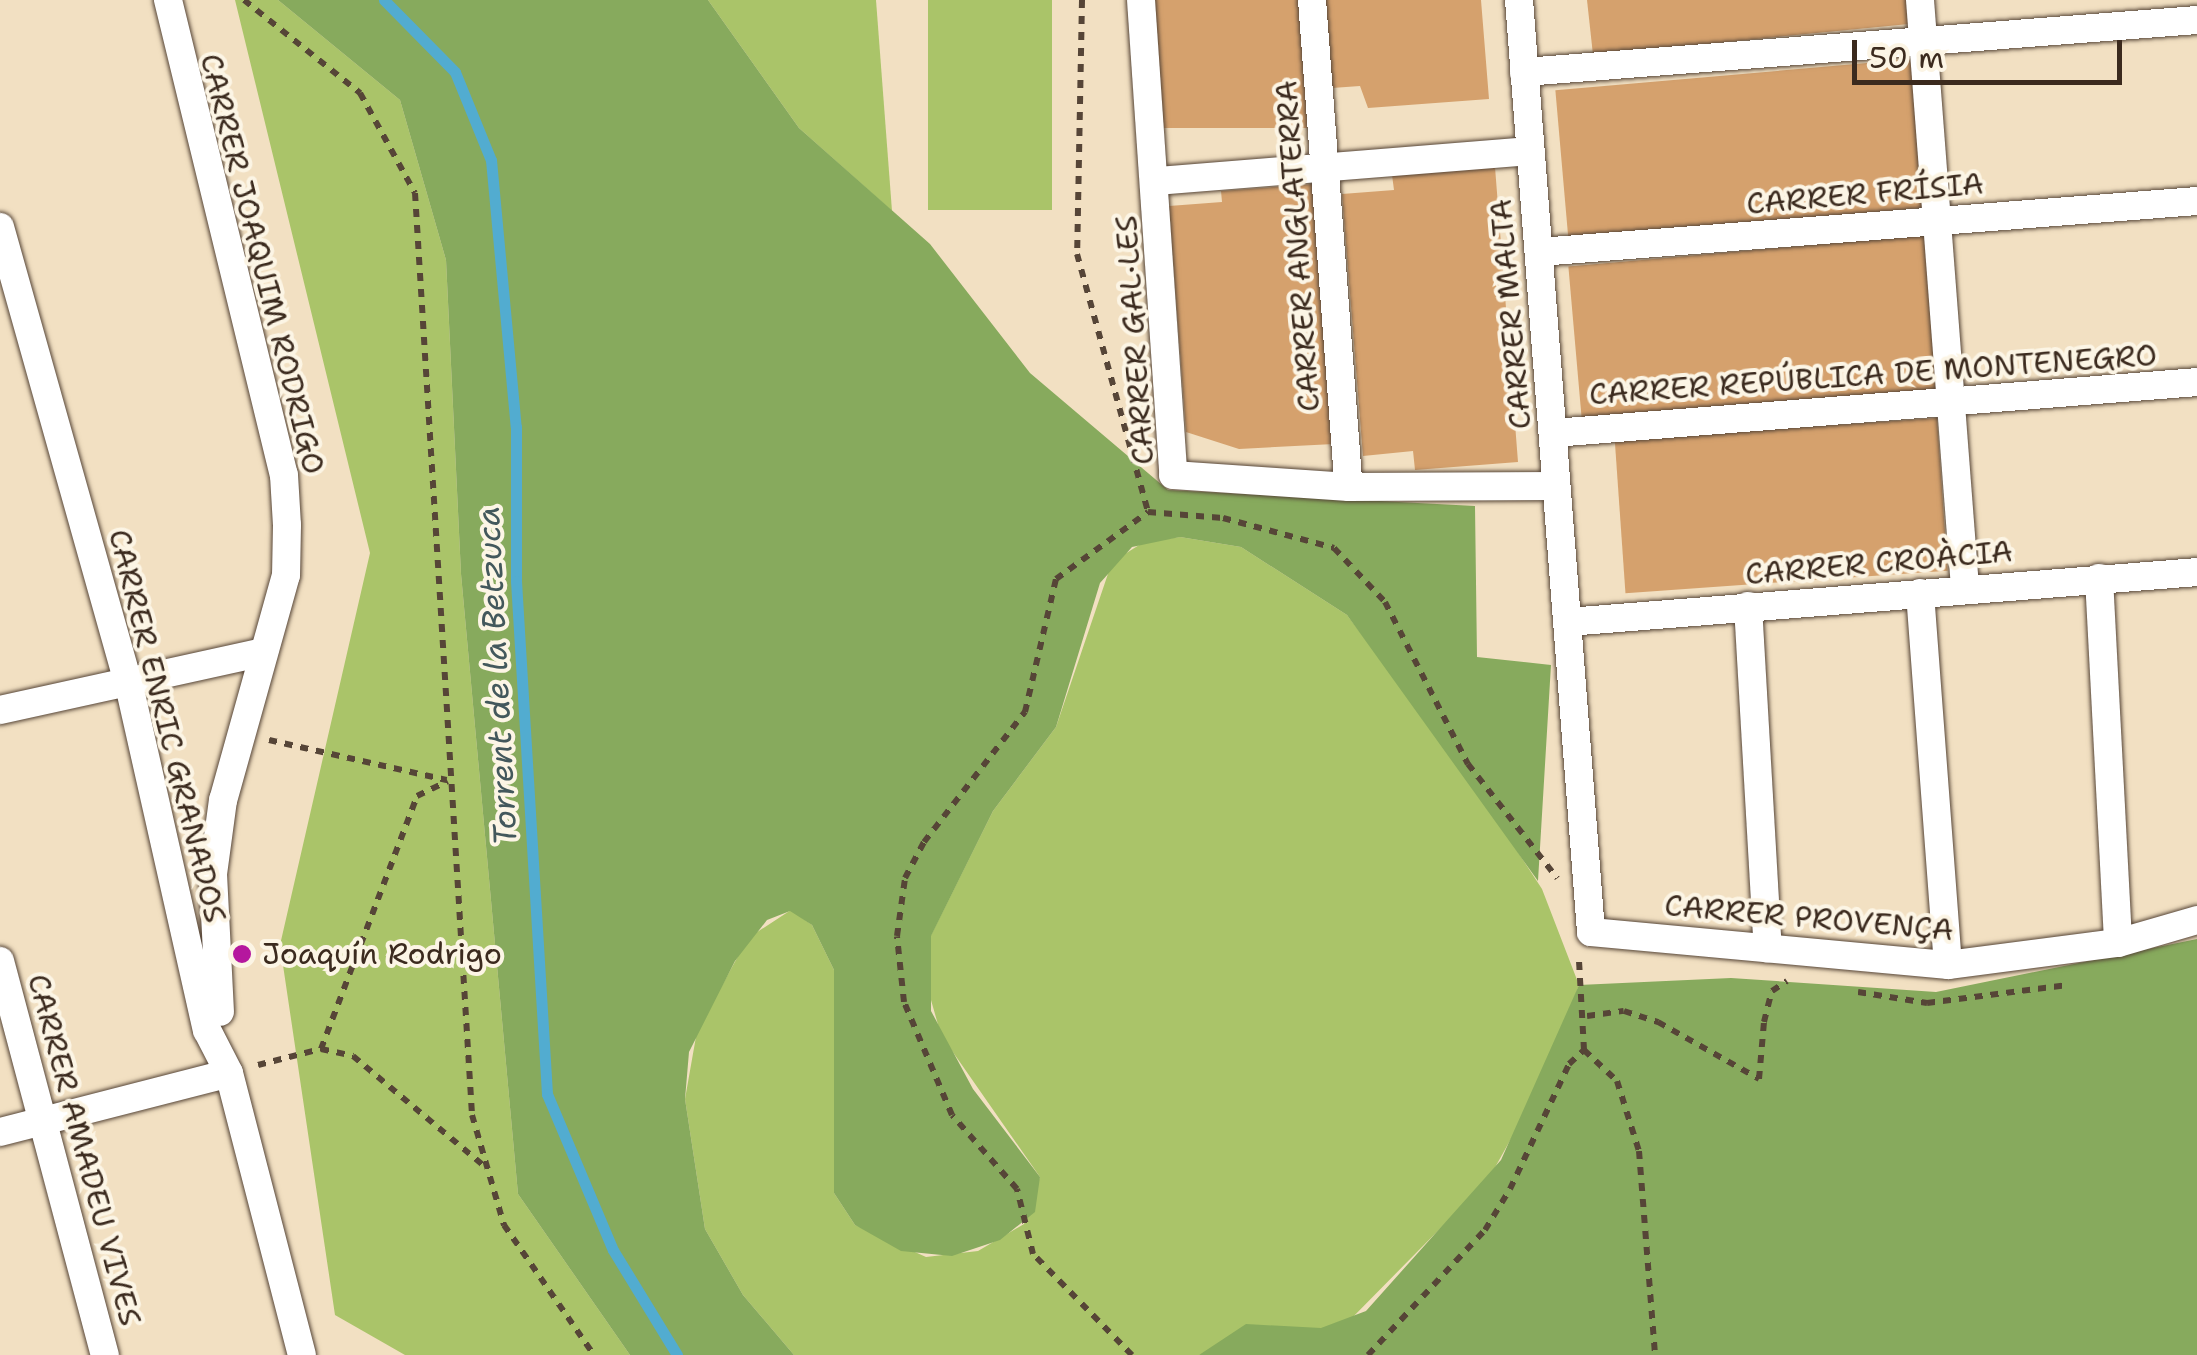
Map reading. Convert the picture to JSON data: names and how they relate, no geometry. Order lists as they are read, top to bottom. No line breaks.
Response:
{"streets":{"street":["CARRER FRÍSIA","CARRER ANGLATERRA","CARRER JOAQUIM RODRIGO","CARRER MALTA","CARRER GAL·LES","CARRER REPÚBLICA DE MONTENEGRO","CARRER CROÀCIA","CARRER ENRIC GRANADOS","CARRER PROVENÇA","CARRER AMADEU VIVES"]},"crossings":[["CARRER FRÍSIA","CARRER MALTA"],["CARRER ANGLATERRA","CARRER GAL·LES"],["CARRER JOAQUIM RODRIGO","CARRER ENRIC GRANADOS"],["CARRER MALTA","CARRER GAL·LES"],["CARRER MALTA","CARRER REPÚBLICA DE MONTENEGRO"],["CARRER MALTA","CARRER CROÀCIA"],["CARRER MALTA","CARRER PROVENÇA"]],"water":["Torrent de la Betzuca"],"places":["Joaquín Rodrigo"],"scale_bar":"50 m"}
